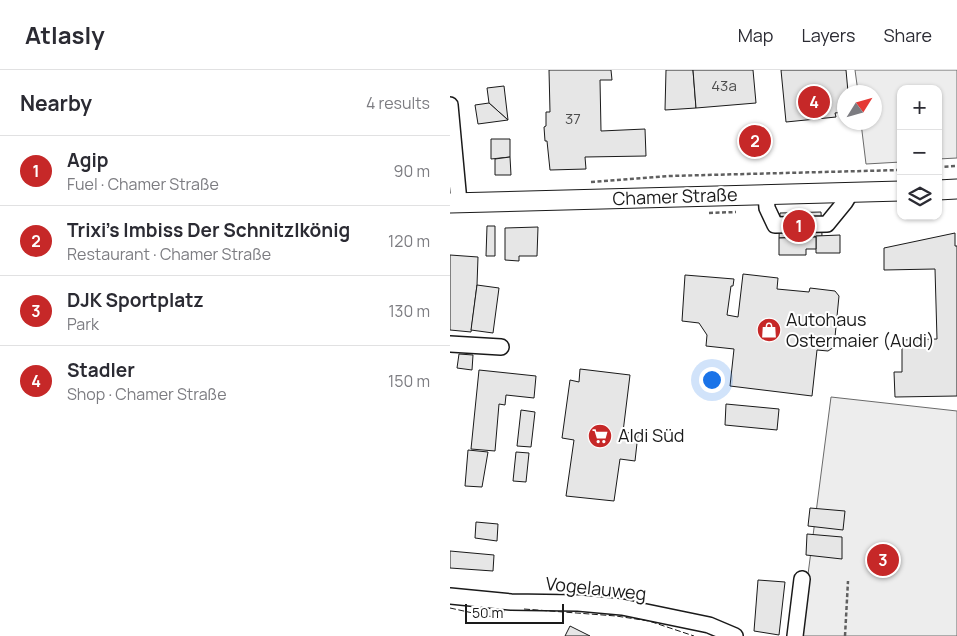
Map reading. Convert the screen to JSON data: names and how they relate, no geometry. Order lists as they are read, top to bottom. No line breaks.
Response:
{"streets":{"main road":["Chamer Straße"],"street":["Vogelauweg"]},"places":{"shop":["Autohaus Ostermaier (Audi)"],"supermarket":["Aldi Süd"]},"house_numbers":["43a","37"],"scale_bar":"50 m","north":"top right","page":{"header":"Atlasly","nav":["Map","Layers","Share"],"heading":["Nearby","4 results"],"pins":["4","2","1","3"],"map_buttons":["+","−"],"list":[{"mark":"1","name":"Agip","note":"Fuel · Chamer Straße","value":"90 m"},{"mark":"2","name":"Trixi's Imbiss Der Schnitzlkönig","note":"Restaurant · Chamer Straße","value":"120 m"},{"mark":"3","name":"DJK Sportplatz","note":"Park","value":"130 m"},{"mark":"4","name":"Stadler","note":"Shop · Chamer Straße","value":"150 m"}],"scale":"50 m"}}
